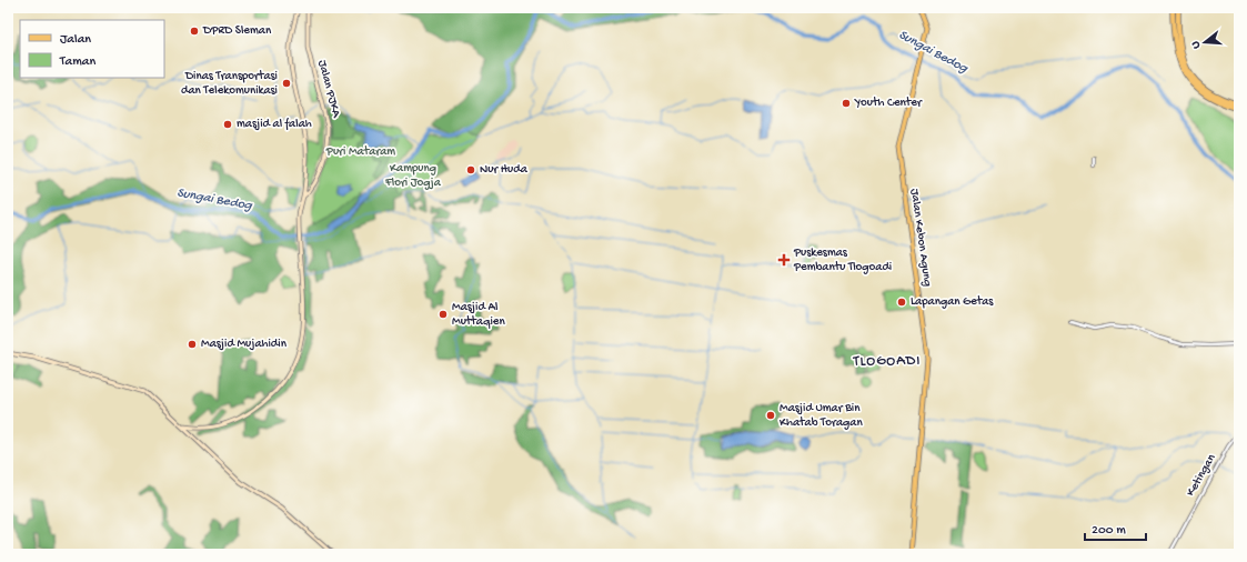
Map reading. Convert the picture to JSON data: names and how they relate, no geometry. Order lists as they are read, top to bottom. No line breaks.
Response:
{"streets":{"main road":["Jalan PJKA","Jalan Kebon Agung"],"street":["Ketingan"]},"districts":["TLOGOADI"],"water":["Sungai Bedog"],"parks":["Puri Mataram","Kampung Flori Jogja"],"places":{"other":["DPRD Sleman","Dinas Transportasi dan Telekomunikasi","Youth Center","masjid al falah","Nur Huda","Lapangan Getas","Masjid Al Muttaqien","Masjid Mujahidin","Masjid Umar Bin Khatab Toragan"],"health":["Puskesmas Pembantu Tlogoadi"]},"legend":["Jalan","Taman"],"scale_bar":"200 m","north":"left"}
